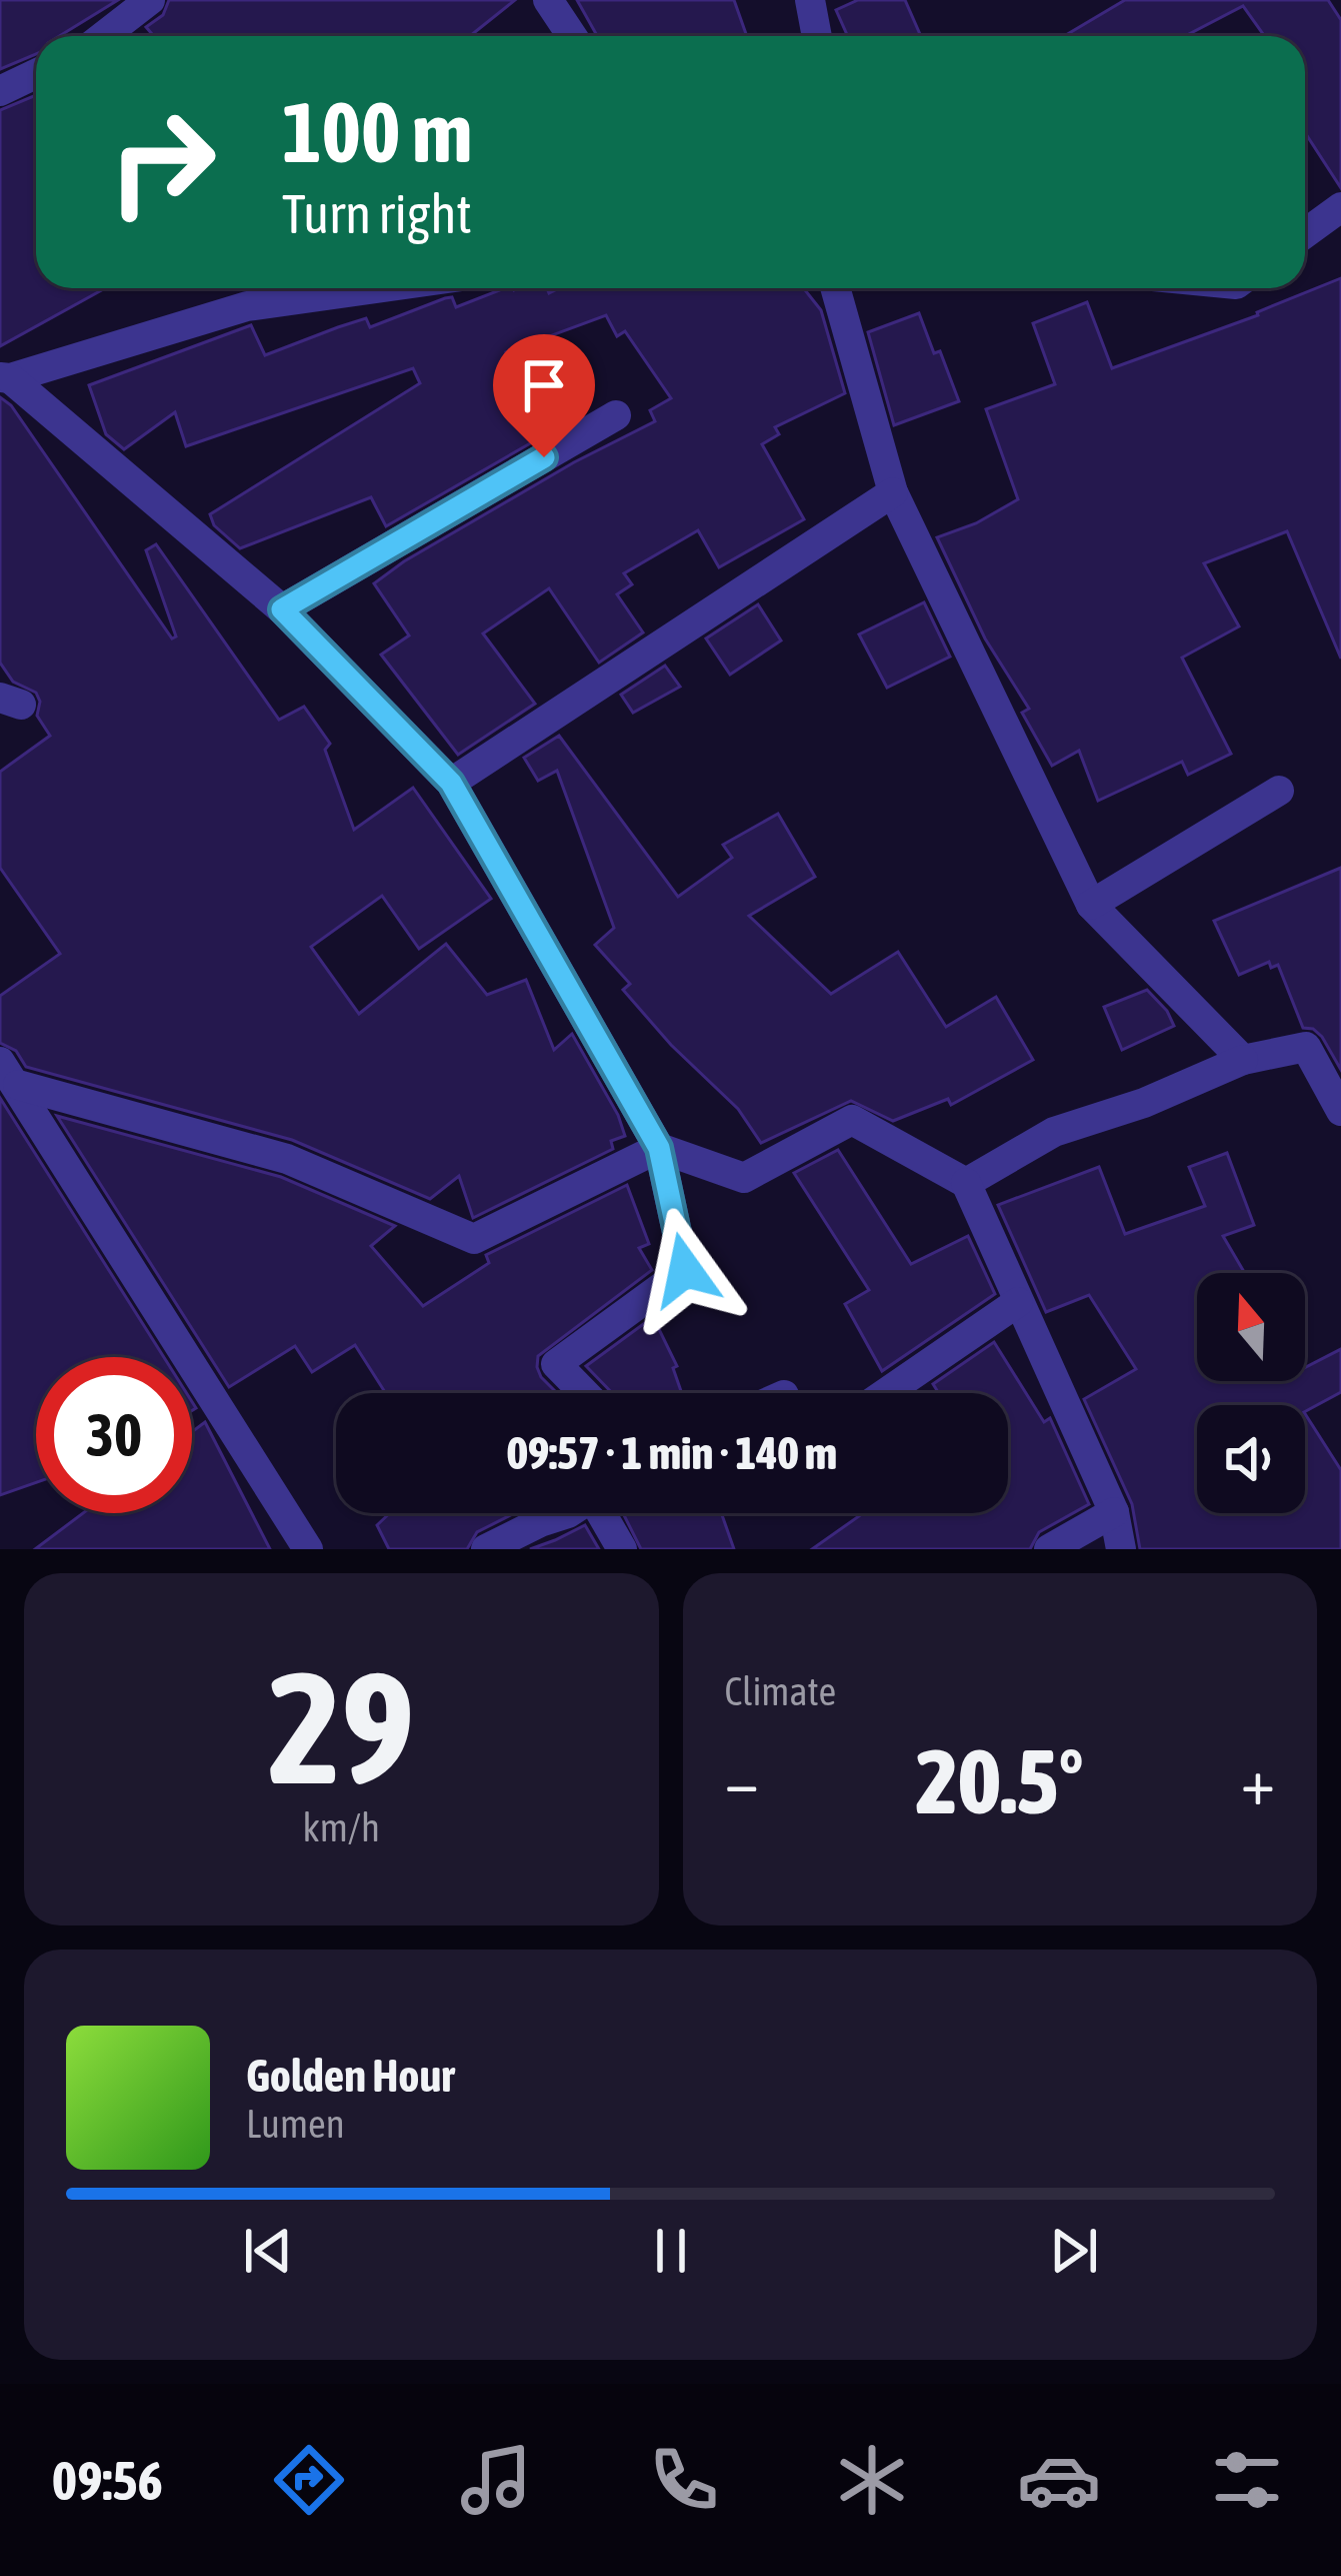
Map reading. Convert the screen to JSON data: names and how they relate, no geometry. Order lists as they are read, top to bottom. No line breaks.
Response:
{"north":"top","page":{"turn":["100 m","Turn right"],"limit":"30","trip":"09:57 · 1 min · 140 m","tile":[["29","km/h"],"Climate"],"heat":["−","20.5°","+"],"song":["Golden Hour","Lumen"],"tabs":"09:56"}}
